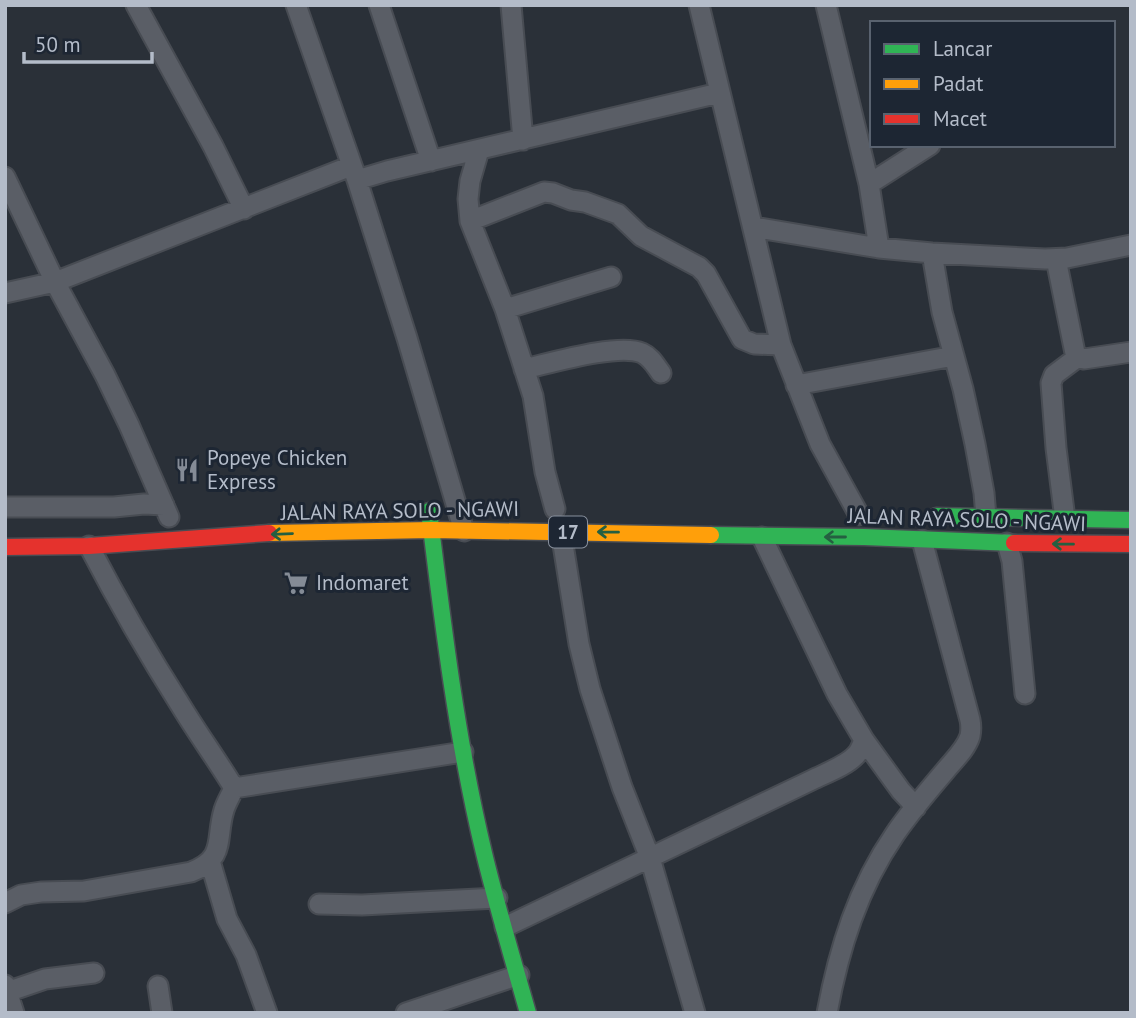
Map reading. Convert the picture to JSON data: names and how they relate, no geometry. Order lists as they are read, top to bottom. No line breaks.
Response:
{"streets":{"main road":["JALAN RAYA SOLO - NGAWI","17"]},"one_way":["JALAN RAYA SOLO - NGAWI"],"places":{"restaurant":["Popeye Chicken Express"],"supermarket":["Indomaret"]},"legend":["Lancar","Padat","Macet"],"scale_bar":"50 m"}
